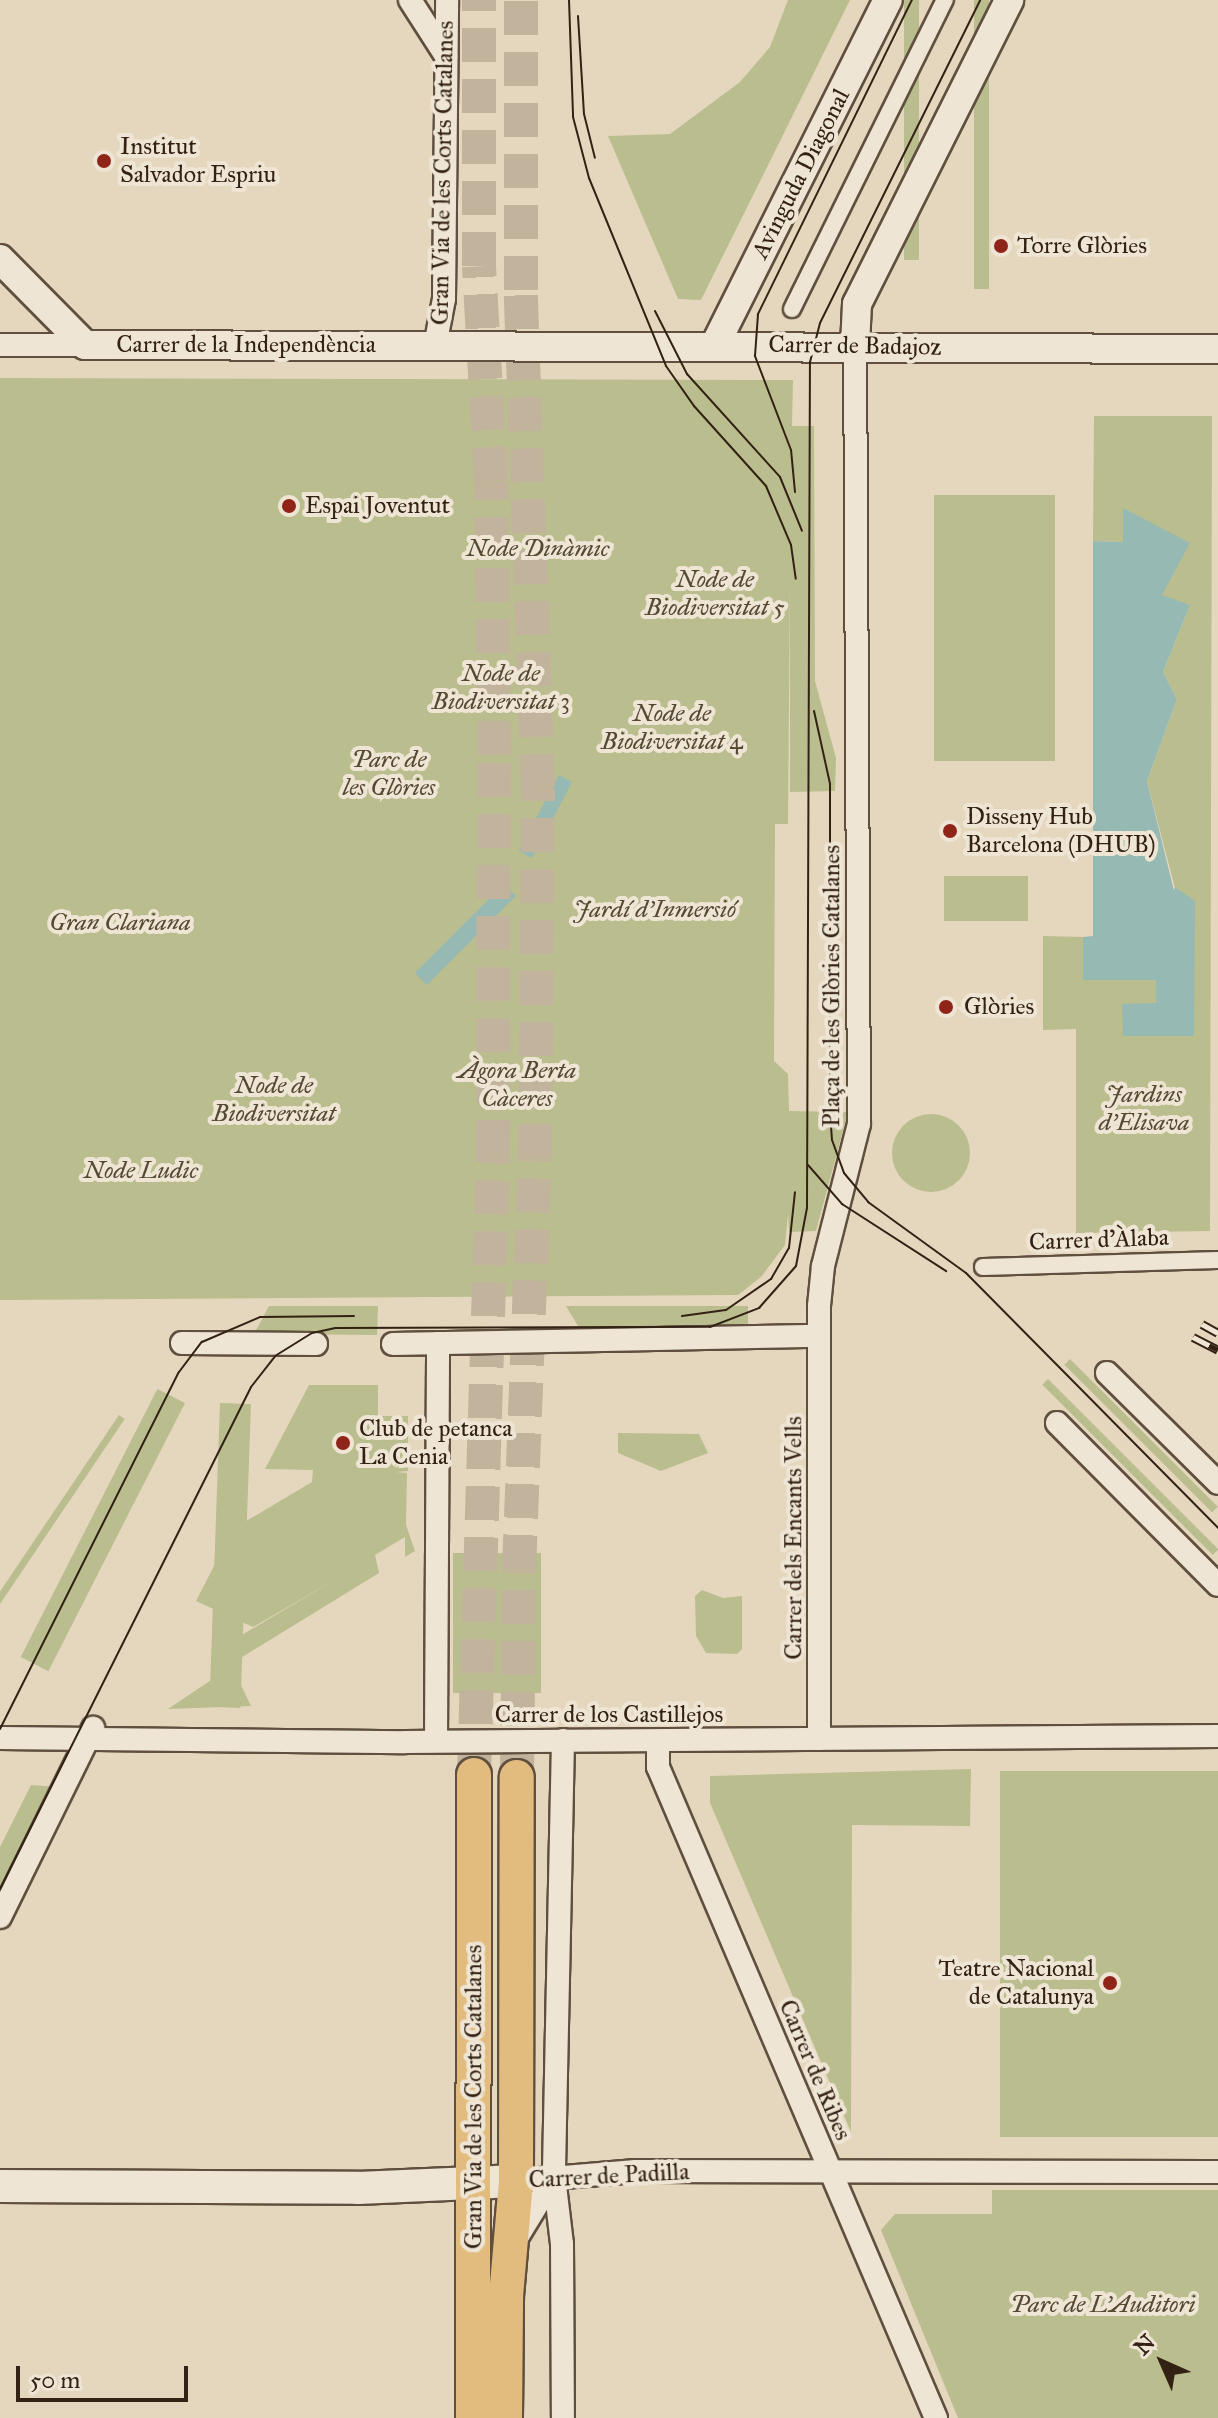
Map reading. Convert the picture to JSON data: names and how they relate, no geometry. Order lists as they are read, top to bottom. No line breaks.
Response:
{"streets":{"main road":["Gran Via de les Corts Catalanes","Carrer de Padilla"],"street":["Avinguda Diagonal","Carrer de la Independència","Carrer de Badajoz","Plaça de les Glòries Catalanes","Carrer d'Àlaba","Carrer dels Encants Vells","Carrer de los Castillejos","Carrer de Ribes"]},"crossings":[["Gran Via de les Corts Catalanes","Carrer de la Independència"],["Gran Via de les Corts Catalanes","Carrer de los Castillejos"],["Gran Via de les Corts Catalanes","Carrer de Padilla"],["Avinguda Diagonal","Carrer de Badajoz"],["Carrer de la Independència","Carrer de Badajoz"],["Carrer de Badajoz","Plaça de les Glòries Catalanes"],["Plaça de les Glòries Catalanes","Carrer dels Encants Vells"],["Carrer dels Encants Vells","Carrer de los Castillejos"],["Carrer de los Castillejos","Carrer de Ribes"],["Carrer de Ribes","Carrer de Padilla"]],"parks":["Node Dinàmic","Node de Biodiversitat 5","Node de Biodiversitat 3","Node de Biodiversitat 4","Parc de les Glòries","Jardí d'Inmersió","Gran Clariana","Àgora Berta Càceres","Node de Biodiversitat","Jardins d'Elisava","Node Ludic","Parc de L'Auditori"],"places":["Institut Salvador Espriu","Torre Glòries","Espai Joventut","Disseny Hub Barcelona (DHUB)","Glòries","Club de petanca La Cenia","Teatre Nacional de Catalunya"],"scale_bar":"50 m","north":"top left"}
